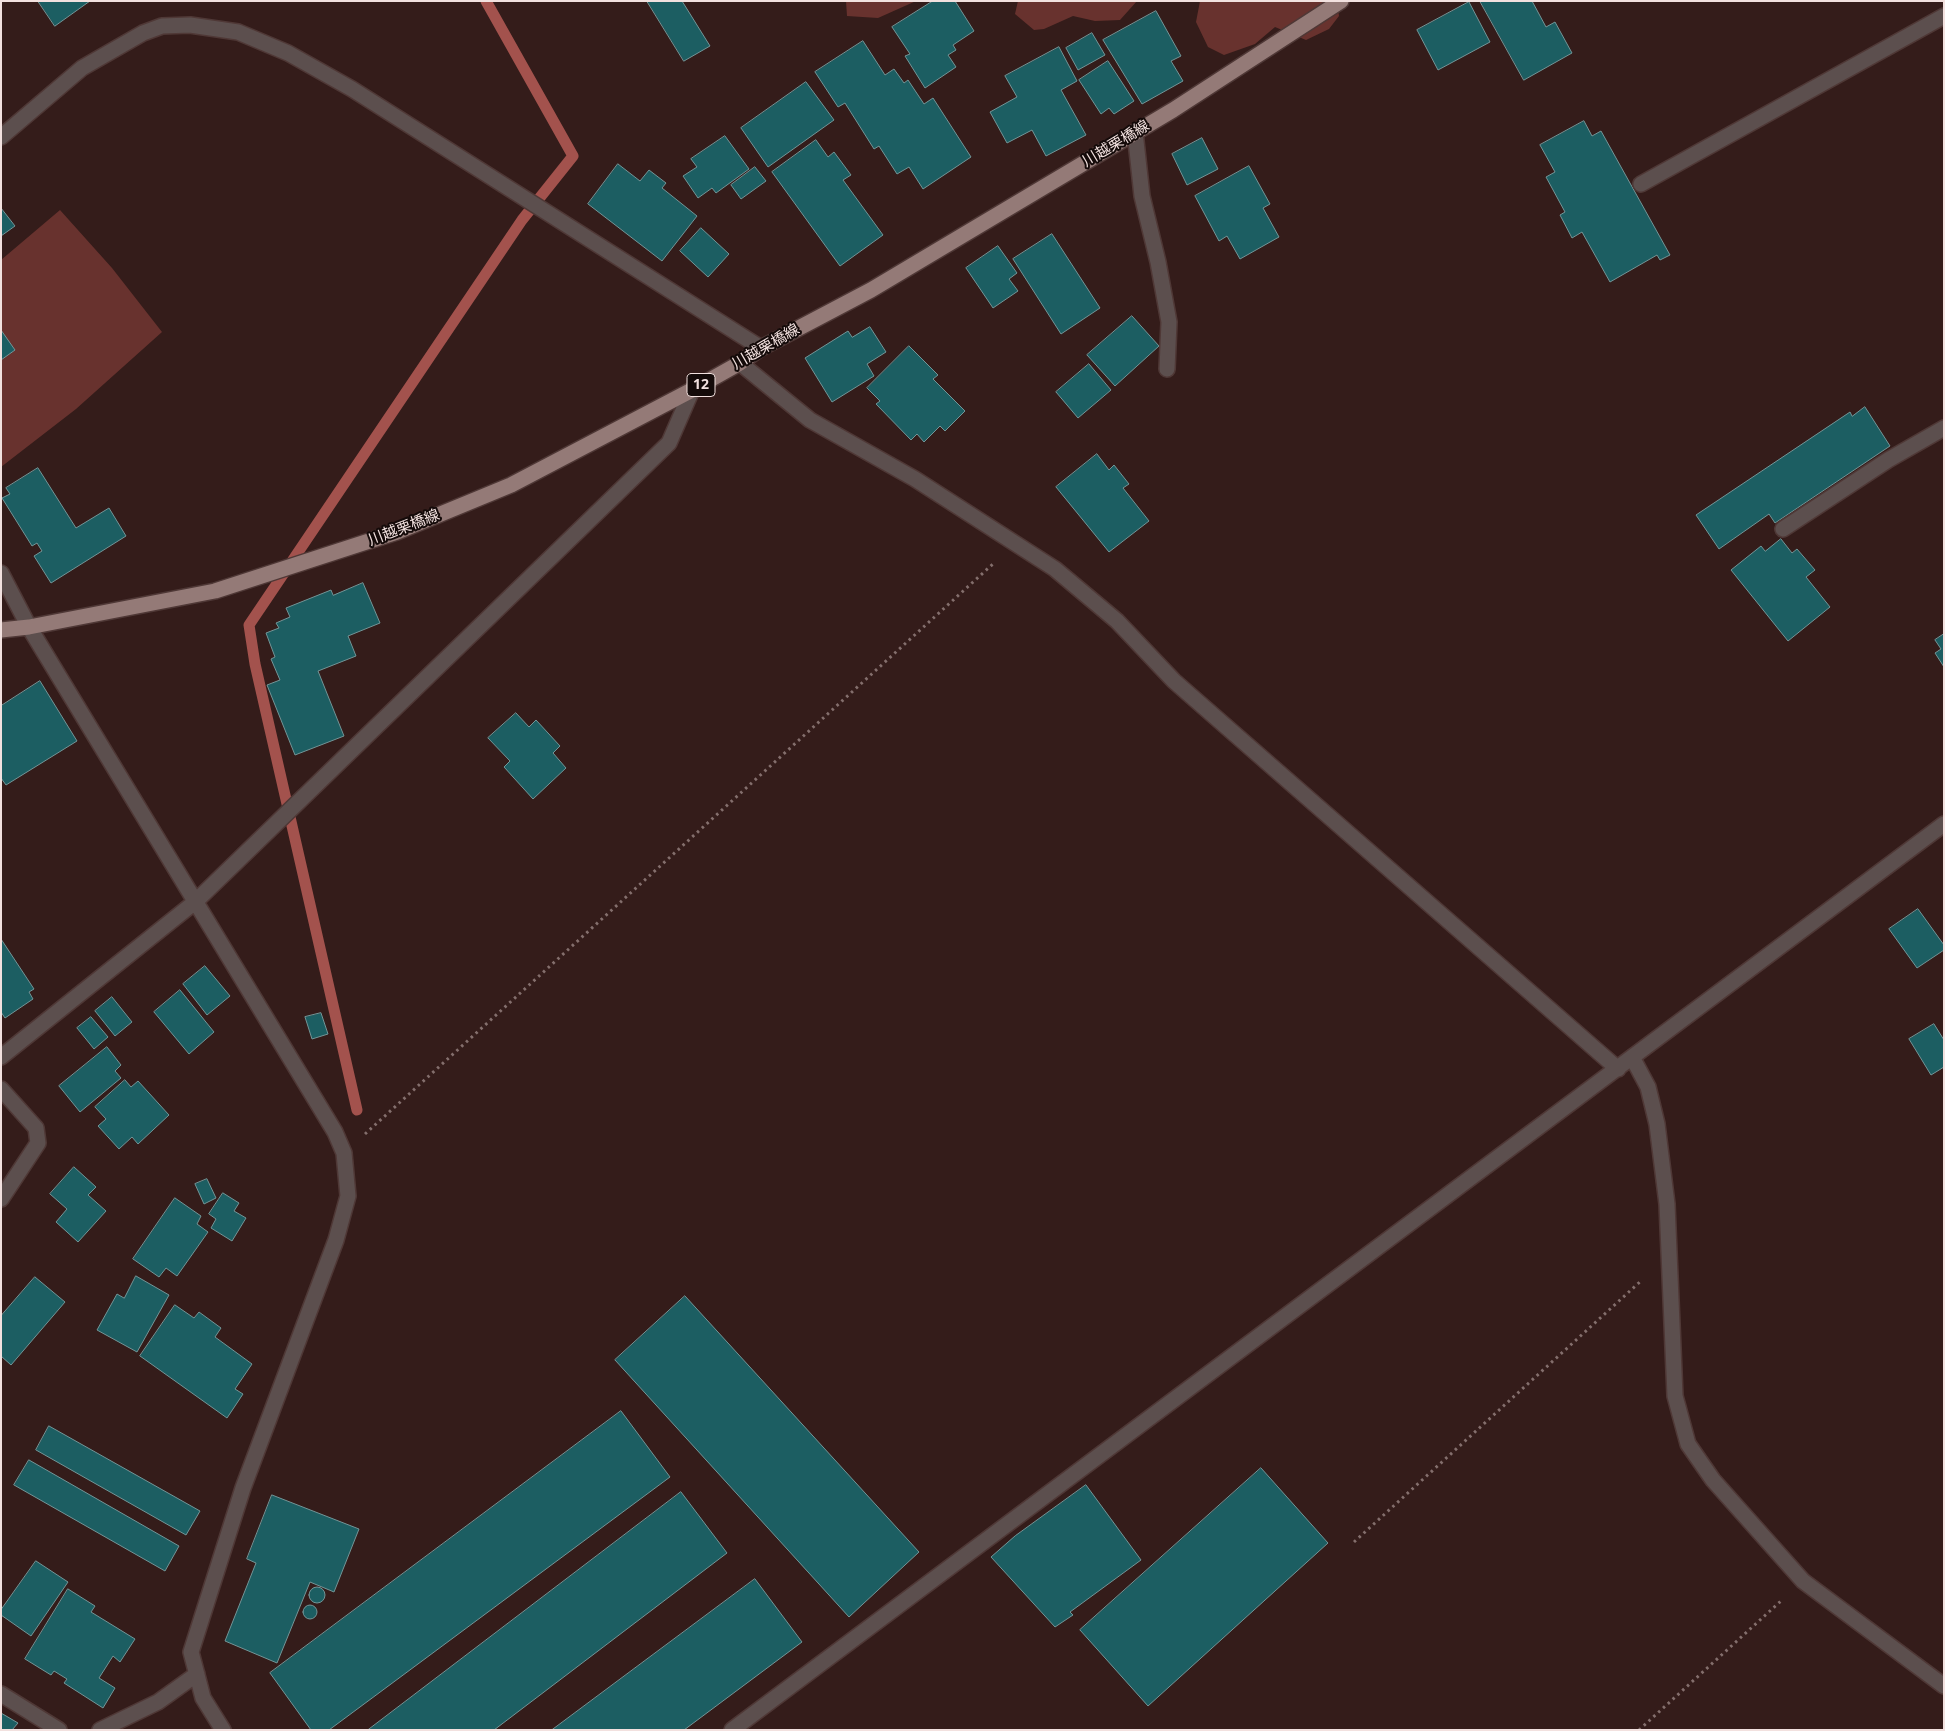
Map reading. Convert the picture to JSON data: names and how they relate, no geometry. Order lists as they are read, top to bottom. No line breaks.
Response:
{"streets":{"main road":["川越栗橋線","12"]}}
